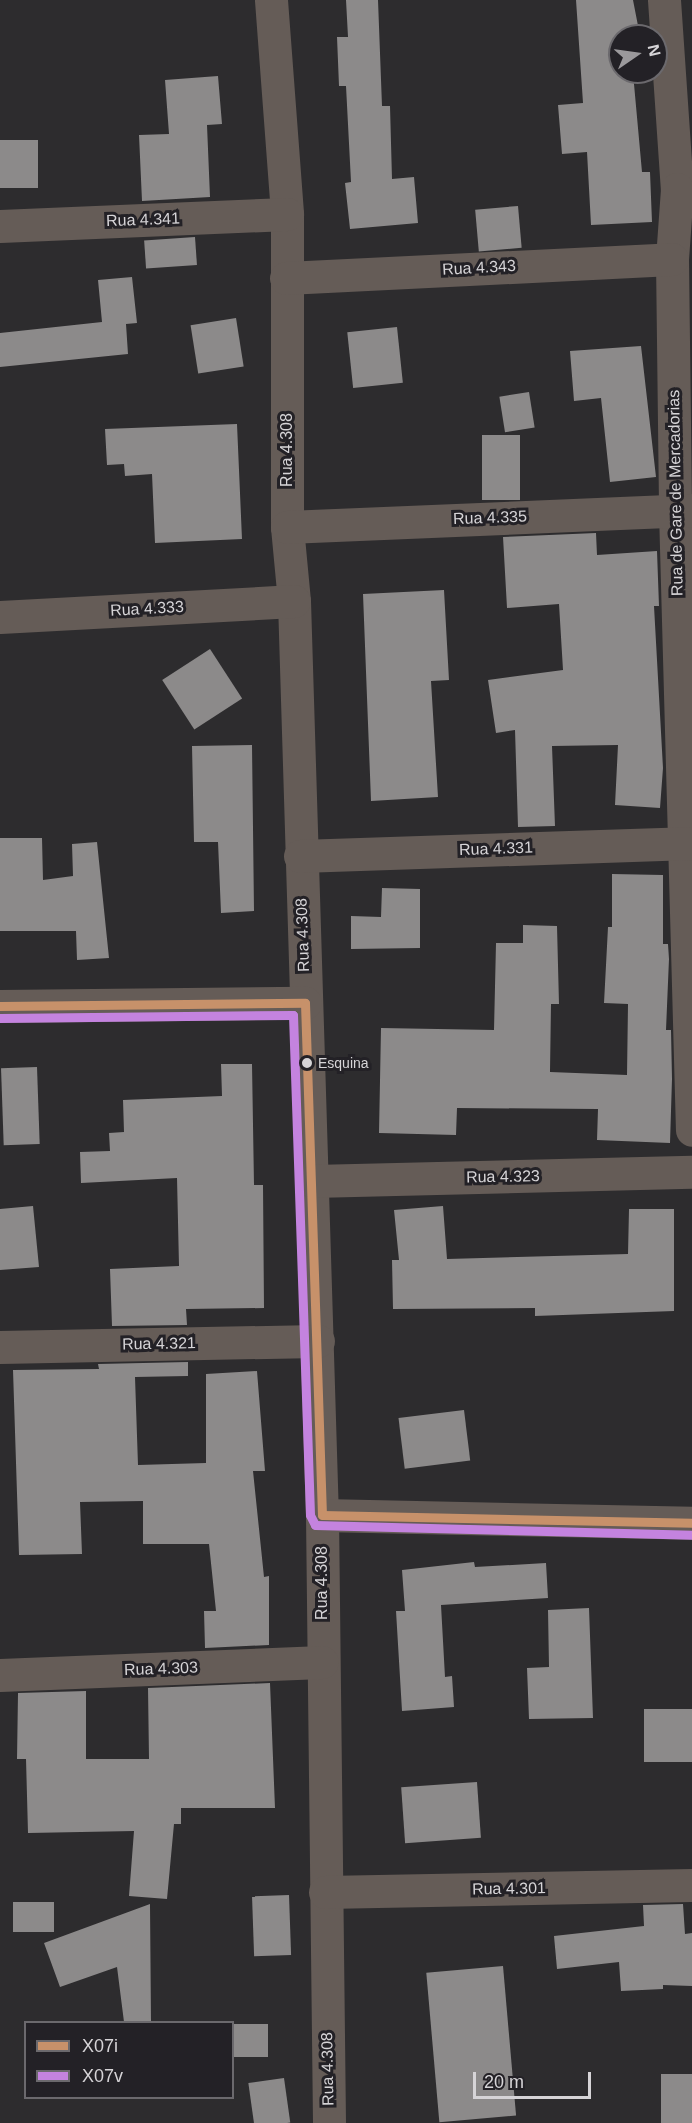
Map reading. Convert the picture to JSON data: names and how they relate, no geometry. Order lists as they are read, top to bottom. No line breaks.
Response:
{"streets":{"street":["Rua 4.341","Rua 4.343","Rua 4.308","Rua de Gare de Mercadorias","Rua 4.335","Rua 4.333","Rua 4.331","Rua 4.323","Rua 4.321","Rua 4.303","Rua 4.301"]},"crossings":[["Rua 4.341","Rua 4.308"],["Rua 4.343","Rua 4.308"],["Rua 4.343","Rua de Gare de Mercadorias"],["Rua 4.308","Rua 4.335"],["Rua 4.308","Rua 4.333"],["Rua 4.308","Rua 4.331"],["Rua 4.308","Rua 4.323"],["Rua 4.308","Rua 4.321"],["Rua 4.308","Rua 4.303"],["Rua 4.308","Rua 4.301"],["Rua de Gare de Mercadorias","Rua 4.335"],["Rua de Gare de Mercadorias","Rua 4.331"]],"places":["Esquina"],"lines":["transit line X07i","transit line X07v"],"legend":["X07i","X07v"],"scale_bar":"20 m","north":"right"}
